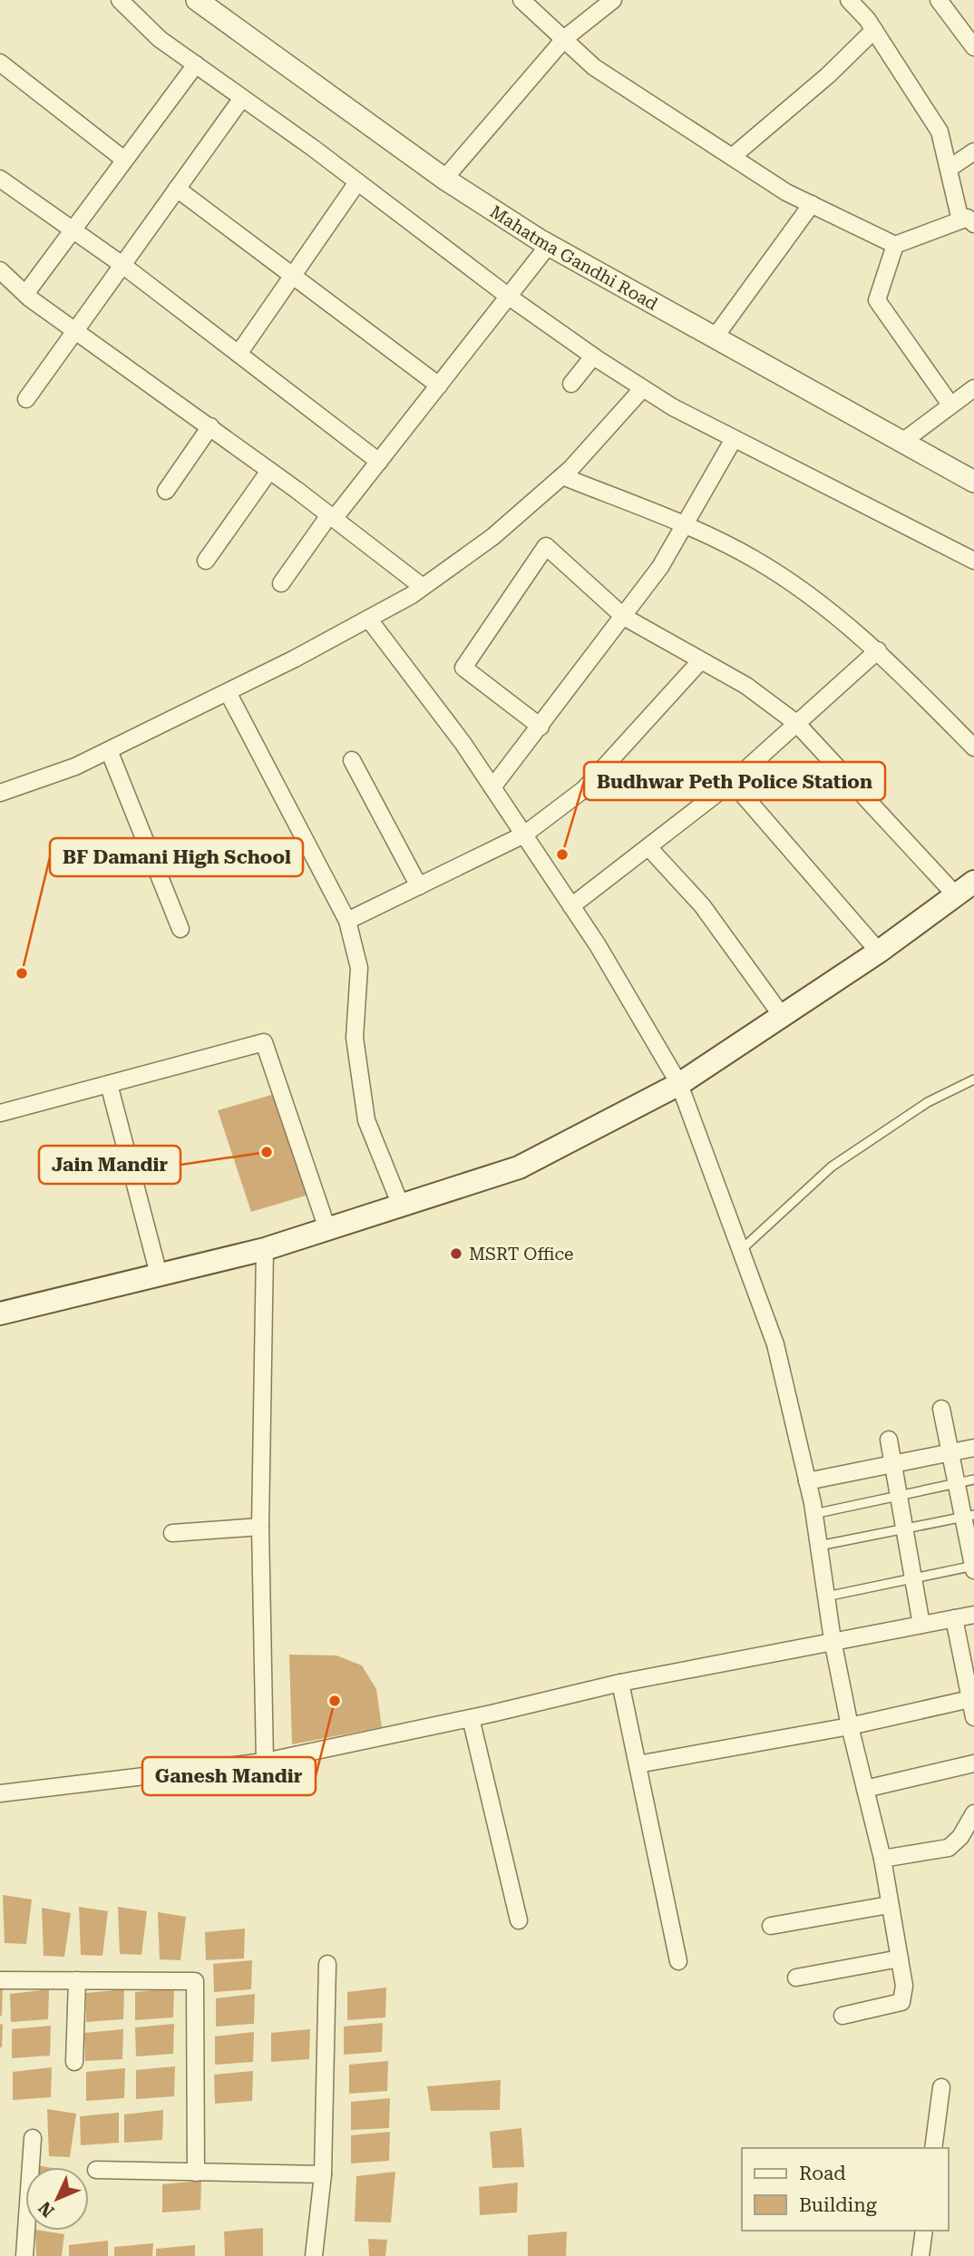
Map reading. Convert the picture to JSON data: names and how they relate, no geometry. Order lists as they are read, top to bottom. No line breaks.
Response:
{"streets":{"street":["Mahatma Gandhi Road"]},"places":["Budhwar Peth Police Station","BF Damani High School","Jain Mandir","MSRT Office","Ganesh Mandir"],"legend":["Road","Building"],"north":"bottom left"}
